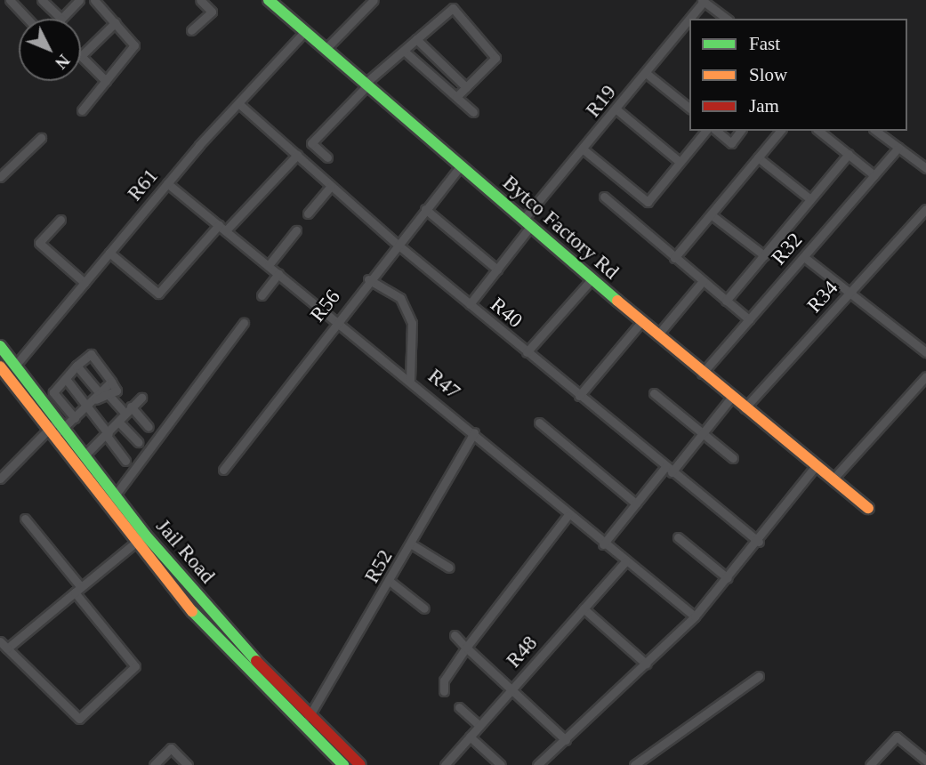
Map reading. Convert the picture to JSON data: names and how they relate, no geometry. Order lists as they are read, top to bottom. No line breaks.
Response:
{"streets":{"main road":["Bytco Factory Rd","Jail Road"],"street":["R19","R61","R32","R34","R56","R40","R47","R52","R48"]},"crossings":[["R19","Bytco Factory Rd"],["R19","R40"],["R61","Bytco Factory Rd"],["R61","R40"],["R61","R47"],["R61","Jail Road"],["Bytco Factory Rd","R32"],["Bytco Factory Rd","R34"],["Bytco Factory Rd","R56"],["R56","R40"],["R56","R47"],["R47","R52"],["R47","R48"],["Jail Road","R52"]],"legend":["Fast","Slow","Jam"],"north":"bottom right"}
